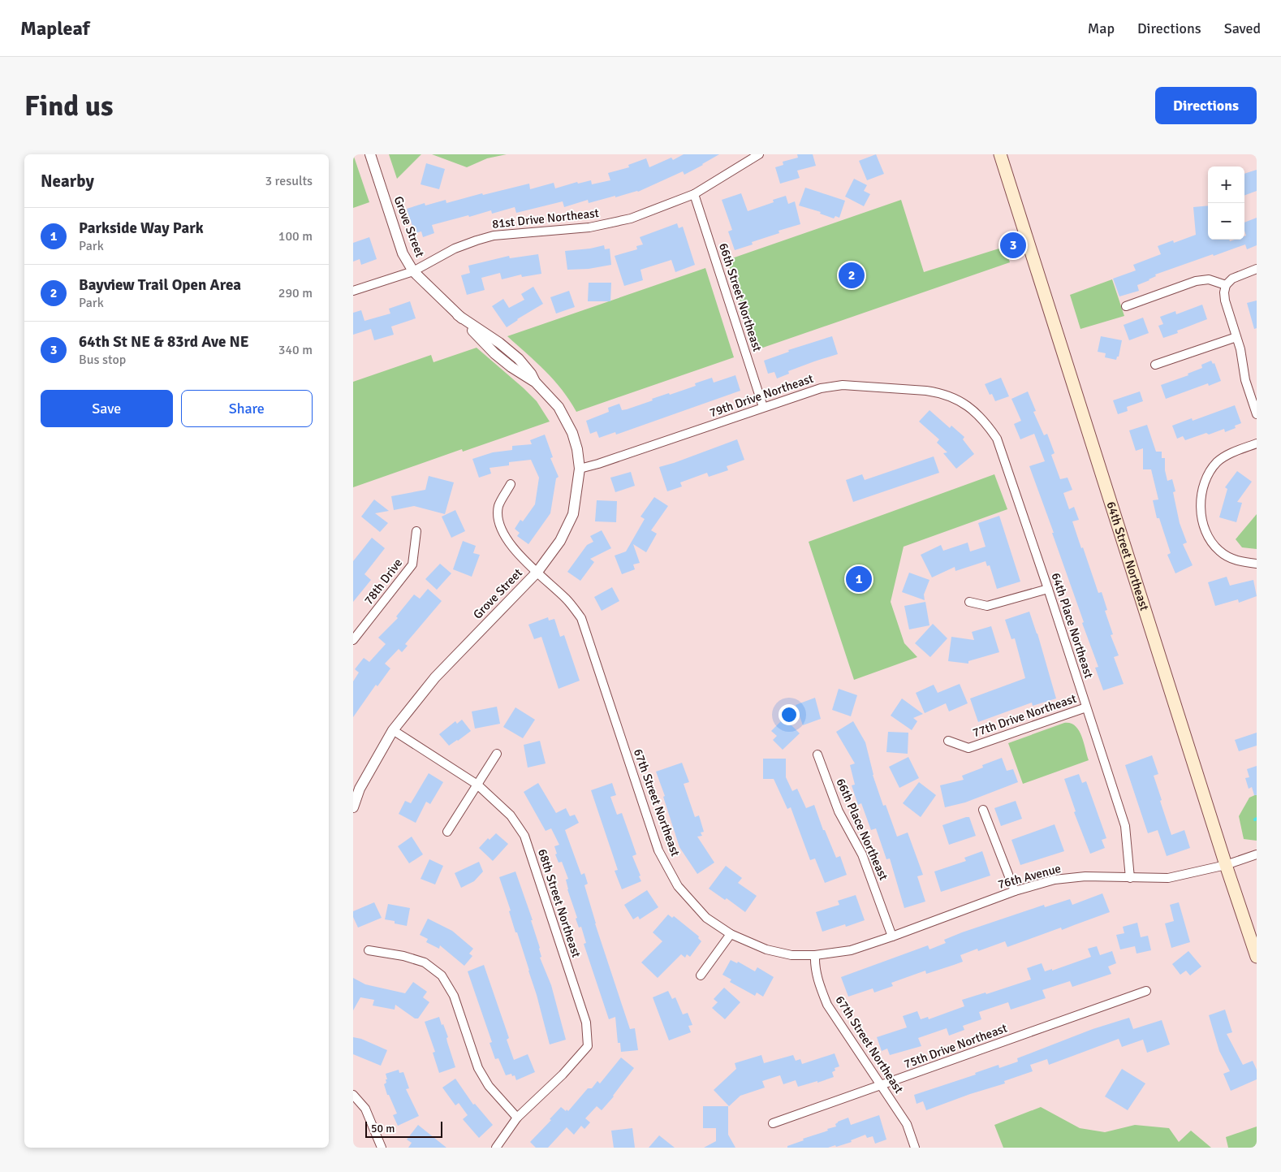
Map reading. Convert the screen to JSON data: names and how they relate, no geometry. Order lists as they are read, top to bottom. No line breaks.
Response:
{"streets":{"main road":["64th Street Northeast"],"street":["81st Drive Northeast","Grove Street","66th Street Northeast","79th Drive Northeast","78th Drive","64th Place Northeast","77th Drive Northeast","67th Street Northeast","66th Place Northeast","76th Avenue","68th Street Northeast","75th Drive Northeast"]},"crossings":[["81st Drive Northeast","Grove Street"],["81st Drive Northeast","66th Street Northeast"],["Grove Street","79th Drive Northeast"],["Grove Street","67th Street Northeast"],["Grove Street","68th Street Northeast"],["66th Street Northeast","79th Drive Northeast"],["79th Drive Northeast","64th Place Northeast"],["64th Street Northeast","76th Avenue"],["64th Place Northeast","77th Drive Northeast"],["64th Place Northeast","76th Avenue"],["67th Street Northeast","76th Avenue"],["67th Street Northeast","75th Drive Northeast"],["66th Place Northeast","76th Avenue"]],"scale_bar":"50 m","page":{"header":"Mapleaf","nav":["Map","Directions","Saved"],"buttons":["Directions",["Save","Share"]],"title":"Find us","heading":["Nearby","3 results"],"map_buttons":["+","−"],"list":[{"mark":"1","name":"Parkside Way Park","note":"Park","value":"100 m"},{"mark":"2","name":"Bayview Trail Open Area","note":"Park","value":"290 m"},{"mark":"3","name":"64th St NE & 83rd Ave NE","note":"Bus stop","value":"340 m"}],"pins":["3","2","1"],"scale":"50 m"}}
